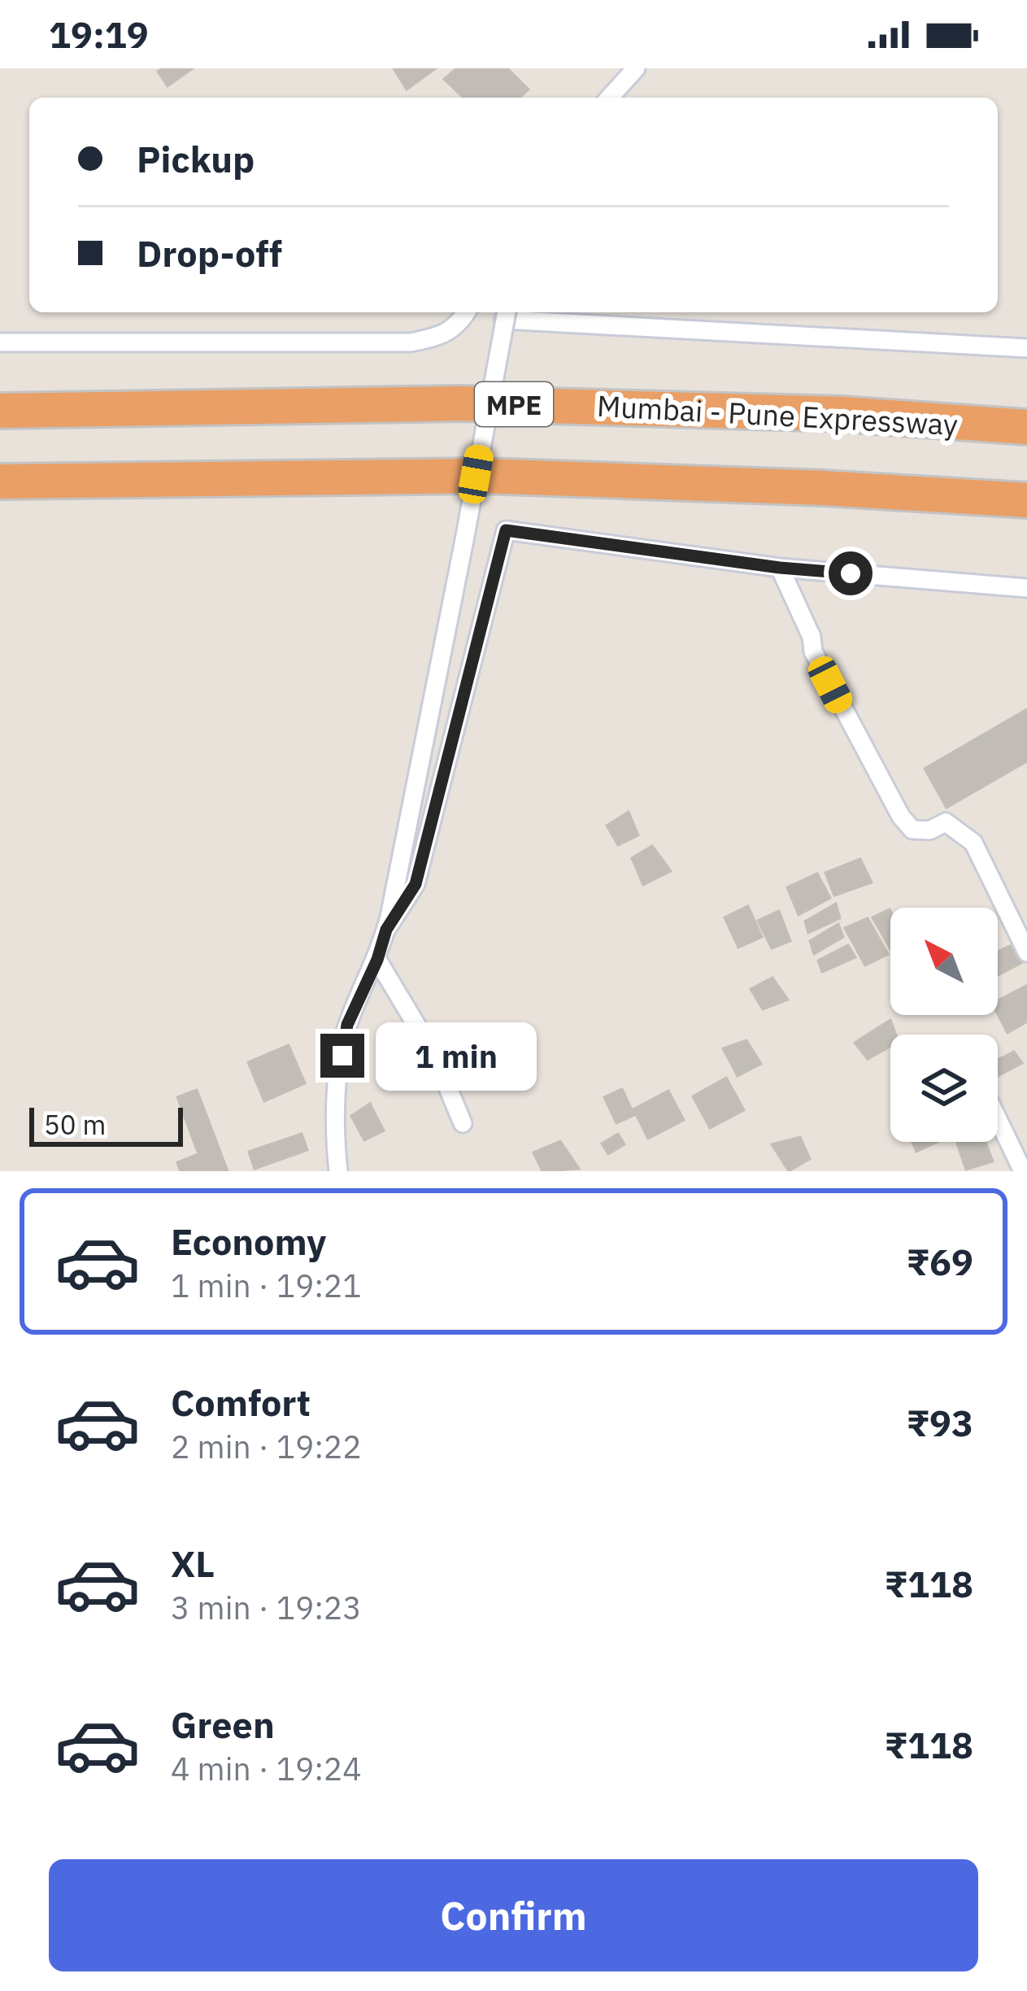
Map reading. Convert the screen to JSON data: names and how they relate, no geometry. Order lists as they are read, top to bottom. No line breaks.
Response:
{"streets":{"highway":["MPE","Mumbai - Pune Expressway"]},"scale_bar":"50 m","north":"top left","page":{"status":"19:19","banner":["Pickup","Drop-off"],"bubble":"1 min","scale":"50 m","list":[{"name":"Economy","note":"1 min · 19:21","value":"₹69"},{"name":"Comfort","note":"2 min · 19:22","value":"₹93"},{"name":"XL","note":"3 min · 19:23","value":"₹118"},{"name":"Green","note":"4 min · 19:24","value":"₹118"}],"buttons":"Confirm"}}
